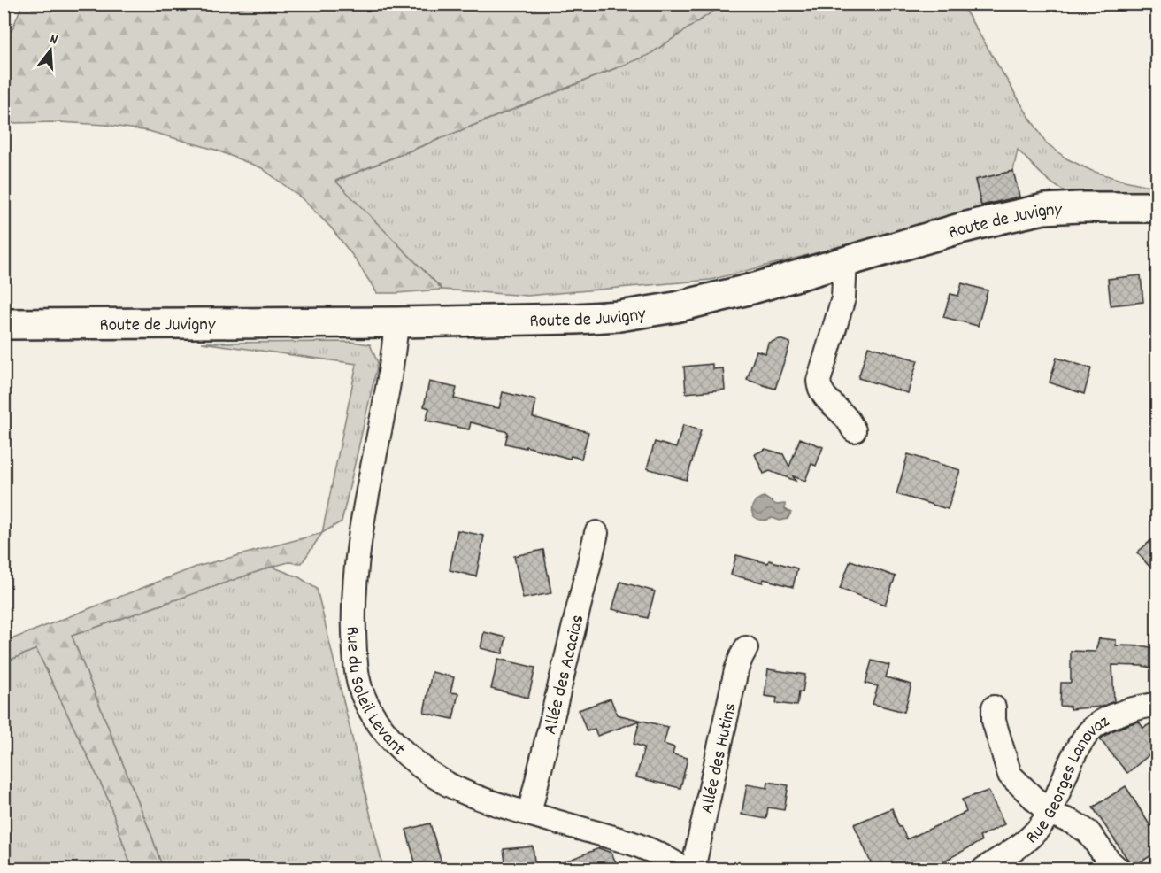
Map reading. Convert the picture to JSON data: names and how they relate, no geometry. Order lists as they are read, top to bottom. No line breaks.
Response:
{"streets":{"street":["Route de Juvigny","Allée des Acacias","Rue du Soleil Levant","Allée des Hutins","Rue Georges Lanovaz"]},"crossings":[["Route de Juvigny","Rue du Soleil Levant"],["Allée des Acacias","Rue du Soleil Levant"]],"north":"top"}
